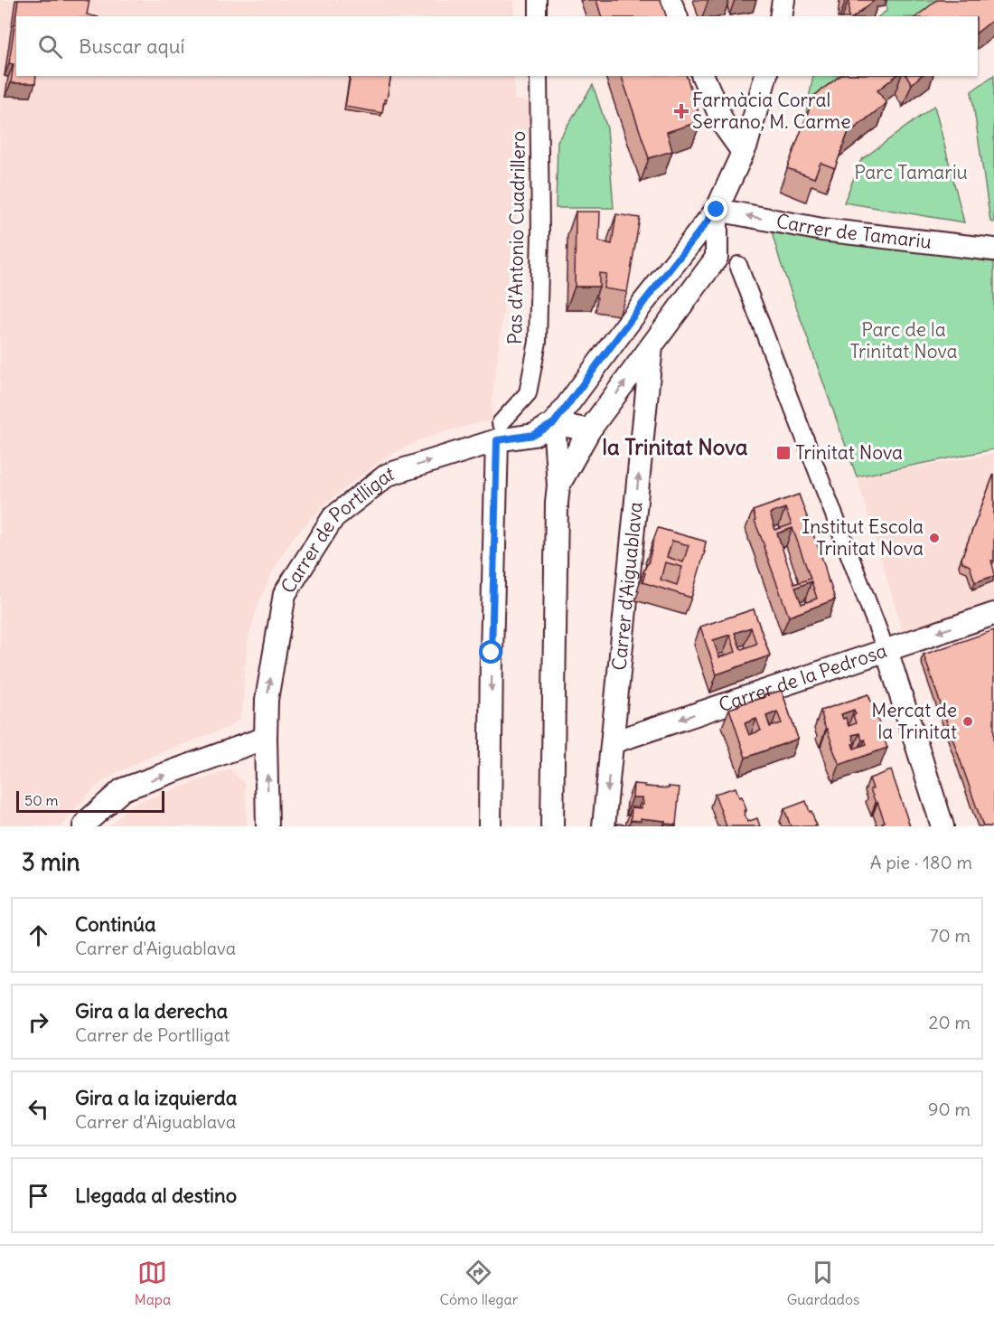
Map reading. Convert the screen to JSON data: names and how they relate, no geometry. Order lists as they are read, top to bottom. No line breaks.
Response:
{"streets":{"street":["Carrer de Tamariu","Pas d'Antonio Cuadrillero","Carrer de Portlligat","Carrer d'Aiguablava","Carrer de la Pedrosa"]},"crossings":[["Pas d'Antonio Cuadrillero","Carrer de Portlligat"],["Carrer d'Aiguablava","Carrer de la Pedrosa"]],"one_way":["Carrer de Tamariu","Carrer de Portlligat","Carrer de la Pedrosa"],"districts":["la Trinitat Nova"],"parks":["Parc Tamariu","Parc de la Trinitat Nova"],"places":{"health":["Farmàcia Corral Serrano, M. Carme"],"transit":["Trinitat Nova"],"other":["Institut Escola Trinitat Nova","Mercat de la Trinitat"]},"scale_bar":"50 m","page":{"search":"Buscar aquí","scale":"50 m","heading":["3 min","A pie · 180 m"],"list":[["Continúa","Carrer d'Aiguablava","70 m"],["Gira a la derecha","Carrer de Portlligat","20 m"],["Gira a la izquierda","Carrer d'Aiguablava","90 m"],"Llegada al destino"],"nav":["Mapa","Cómo llegar","Guardados"]}}
